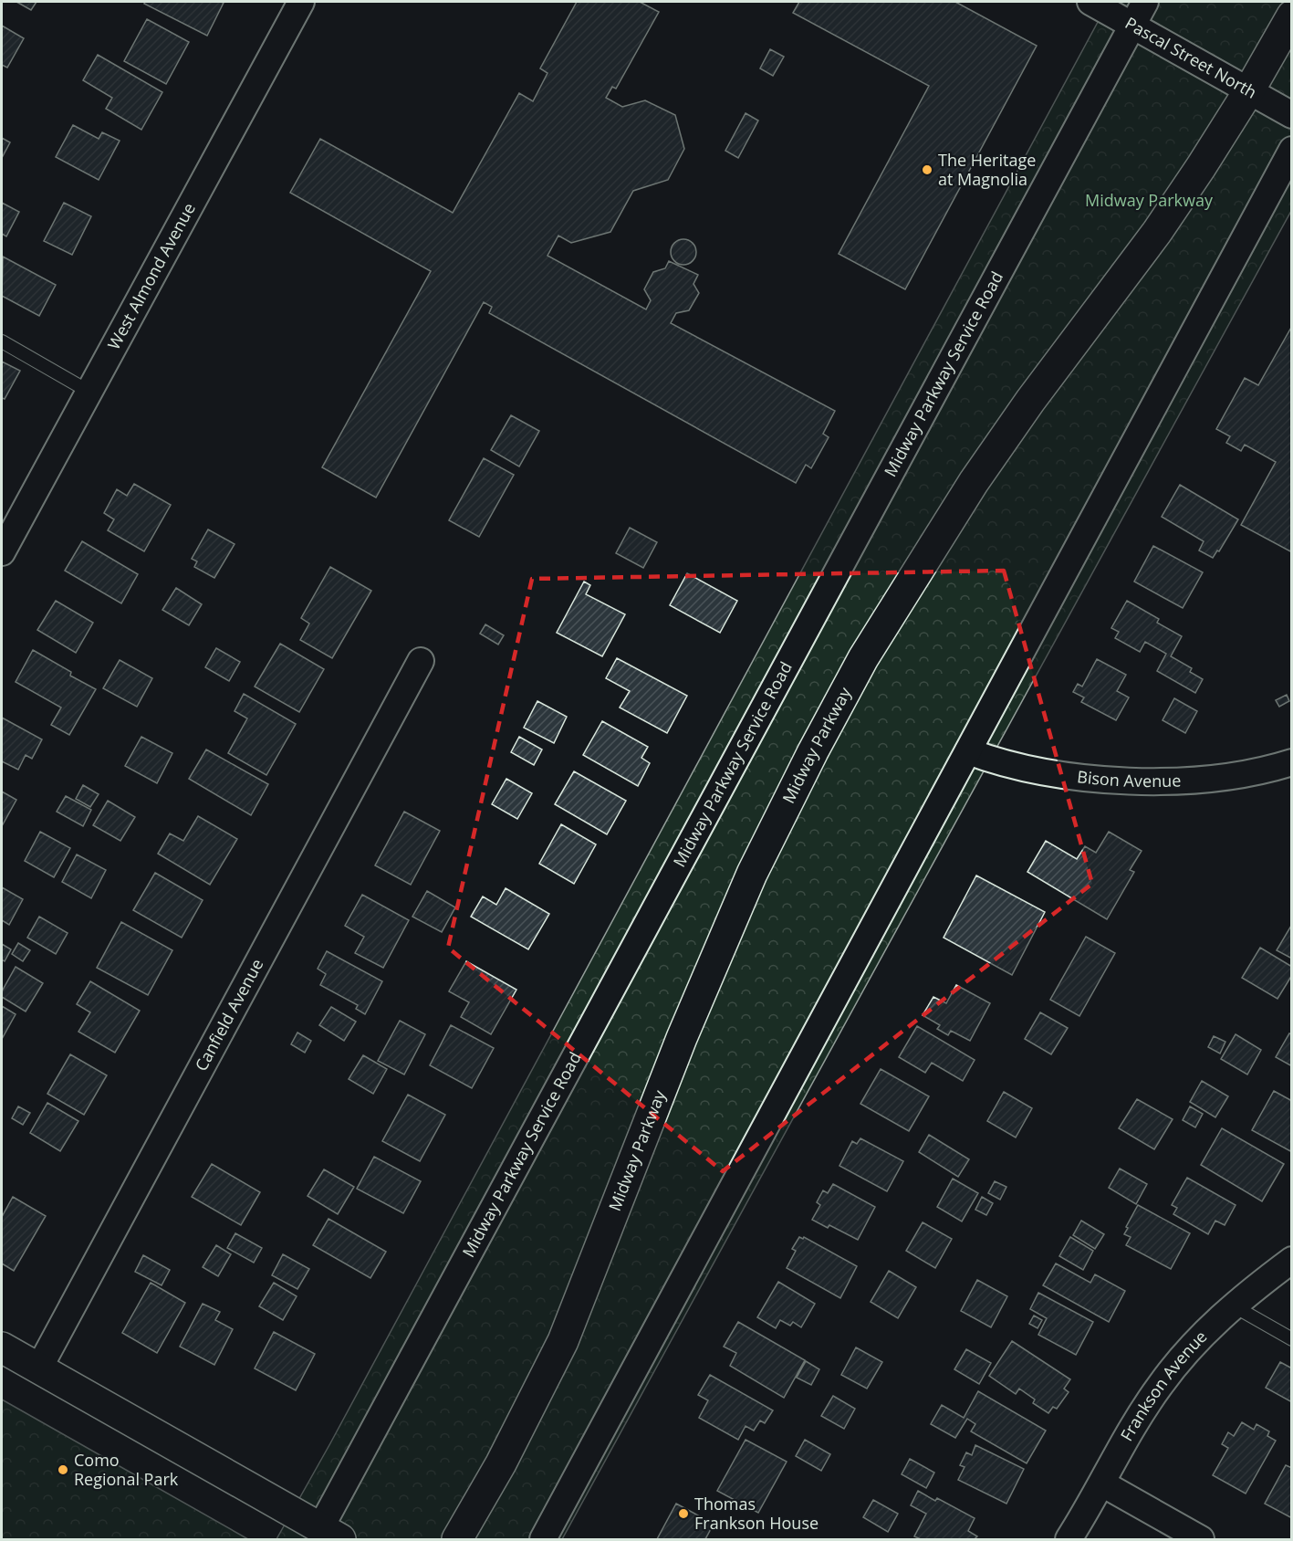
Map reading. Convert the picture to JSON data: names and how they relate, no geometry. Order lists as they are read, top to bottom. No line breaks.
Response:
{"streets":{"street":["Pascal Street North","West Almond Avenue","Midway Parkway Service Road","Midway Parkway","Bison Avenue","Canfield Avenue","Frankson Avenue"]},"crossings":[["Pascal Street North","Midway Parkway Service Road"],["Pascal Street North","Midway Parkway"]],"parks":["Midway Parkway"],"places":["The Heritage at Magnolia","Como Regional Park","Thomas Frankson House"]}
